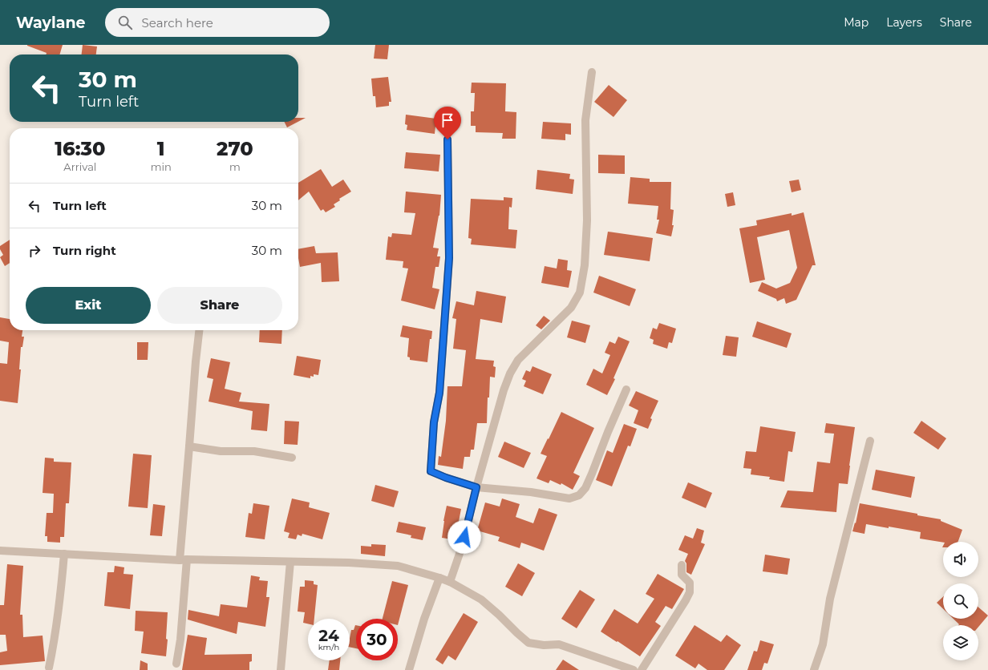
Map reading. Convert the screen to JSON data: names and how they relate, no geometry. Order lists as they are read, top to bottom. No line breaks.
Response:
{"page":{"header":"Waylane","search":"Search here","nav":["Map","Layers","Share"],"turn":["30 m","Turn left"],"eta":["16:30","Arrival","1","min","270","m"],"list":[{"name":"Turn left","value":"30 m"},{"name":"Turn right","value":"30 m"}],"buttons":["Exit","Share"],"speed":"24 km/h","limit":"30"}}
